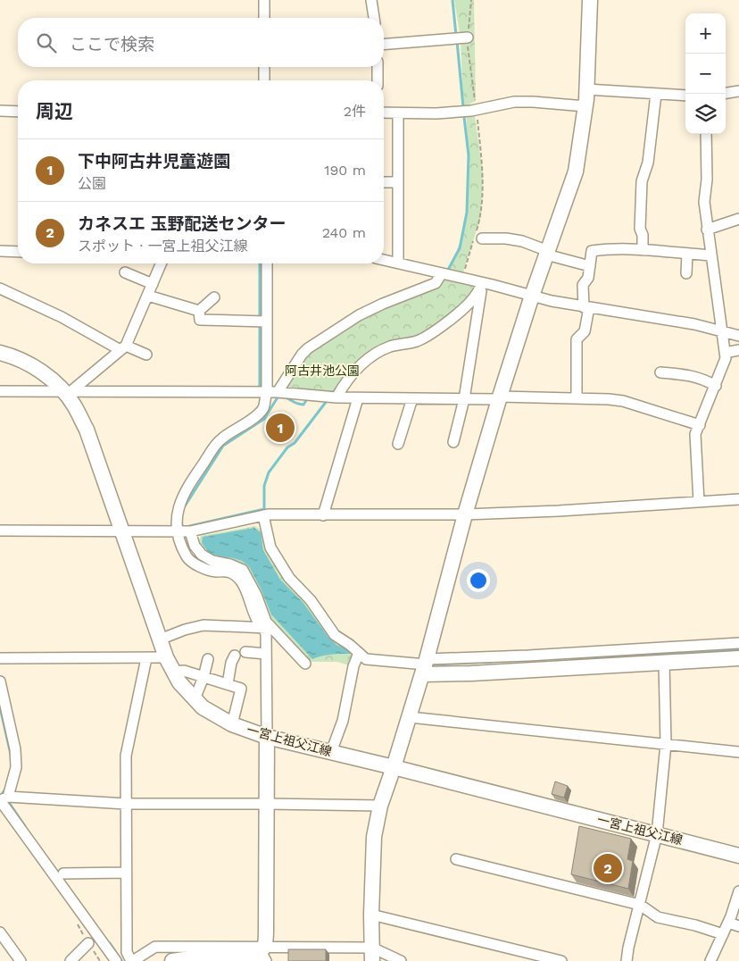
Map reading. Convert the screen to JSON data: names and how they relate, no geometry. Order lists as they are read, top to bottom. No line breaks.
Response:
{"streets":{"street":["一宮上祖父江線"]},"parks":["阿古井池公園"],"page":{"map_buttons":["+","−"],"search":"ここで検索","heading":["周辺","2件"],"list":[{"mark":"1","name":"下中阿古井児童遊園","note":"公園","value":"190 m"},{"mark":"2","name":"カネスエ 玉野配送センター","note":"スポット · 一宮上祖父江線","value":"240 m"}],"pins":["1","2"]}}
